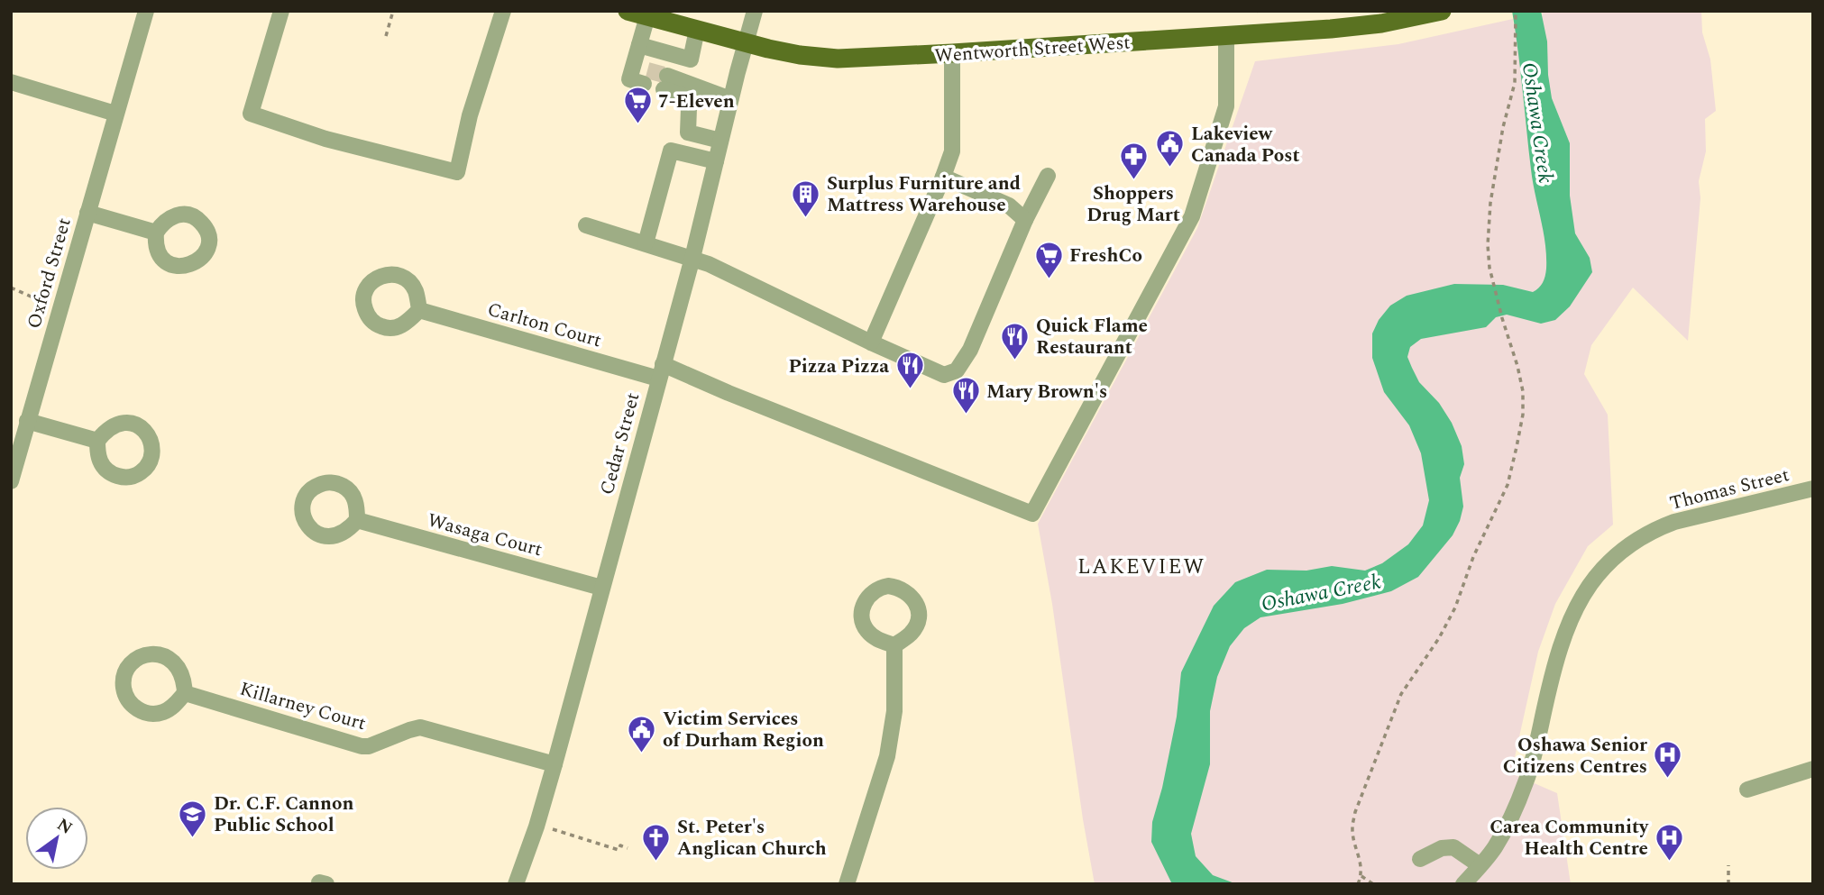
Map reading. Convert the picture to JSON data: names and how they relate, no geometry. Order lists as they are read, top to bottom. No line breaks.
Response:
{"streets":{"main road":["Wentworth Street West"],"street":["Oxford Street","Carlton Court","Cedar Street","Thomas Street","Wasaga Court","Killarney Court"]},"crossings":[["Wentworth Street West","Carlton Court"],["Wentworth Street West","Cedar Street"],["Carlton Court","Cedar Street"],["Cedar Street","Wasaga Court"],["Cedar Street","Killarney Court"]],"districts":["LAKEVIEW"],"water":["Oshawa Creek"],"places":{"supermarket":["7-Eleven","FreshCo"],"public building":["Lakeview Canada Post","Victim Services of Durham Region"],"pharmacy":["Shoppers Drug Mart"],"building":["Surplus Furniture and Mattress Warehouse"],"restaurant":["Quick Flame Restaurant","Pizza Pizza","Mary Brown's"],"hospital":["Oshawa Senior Citizens Centres","Carea Community Health Centre"],"school or university":["Dr. C.F. Cannon Public School"],"church":["St. Peter's Anglican Church"]},"north":"top right"}
